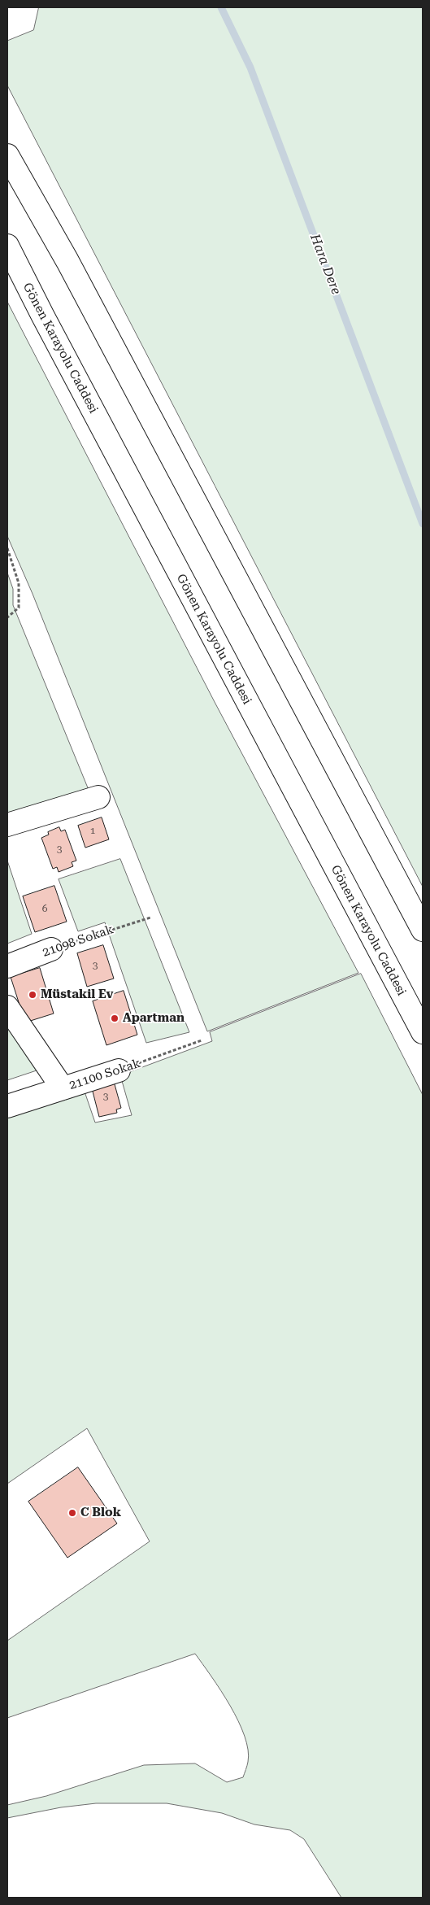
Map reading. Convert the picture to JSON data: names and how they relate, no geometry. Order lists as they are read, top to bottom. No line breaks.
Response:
{"streets":{"main road":["Gönen Karayolu Caddesi","21098 Sokak","21100 Sokak"]},"water":["Hara Dere"],"places":["Müstakil Ev","Apartman","C Blok"],"house_numbers":["1","3","6","3","3"]}
